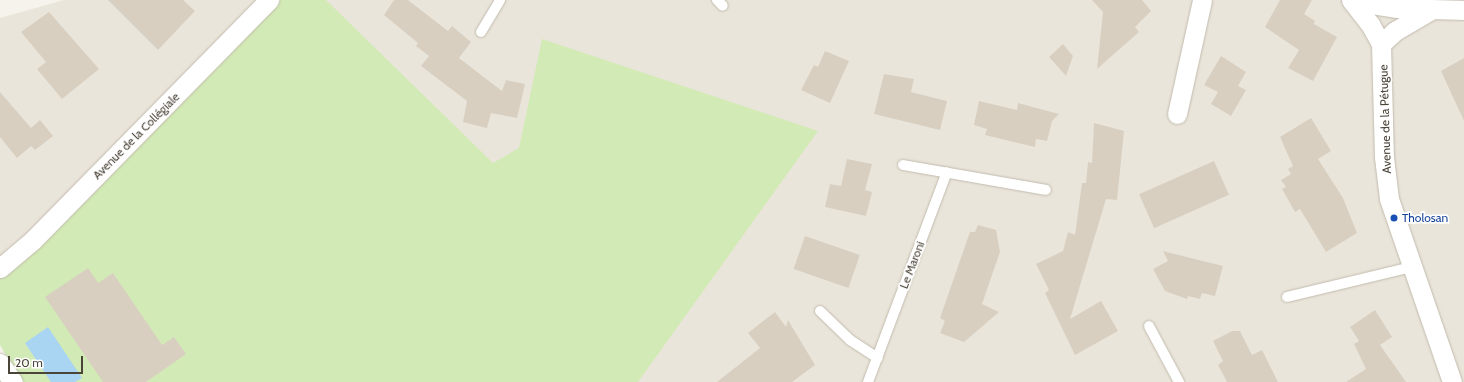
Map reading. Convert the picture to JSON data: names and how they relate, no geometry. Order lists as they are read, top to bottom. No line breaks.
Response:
{"streets":{"street":["Avenue de la Pétugue","Avenue de la Collégiale"],"lane":["Le Maroni"]},"places":["Tholosan"],"scale_bar":"20 m"}
